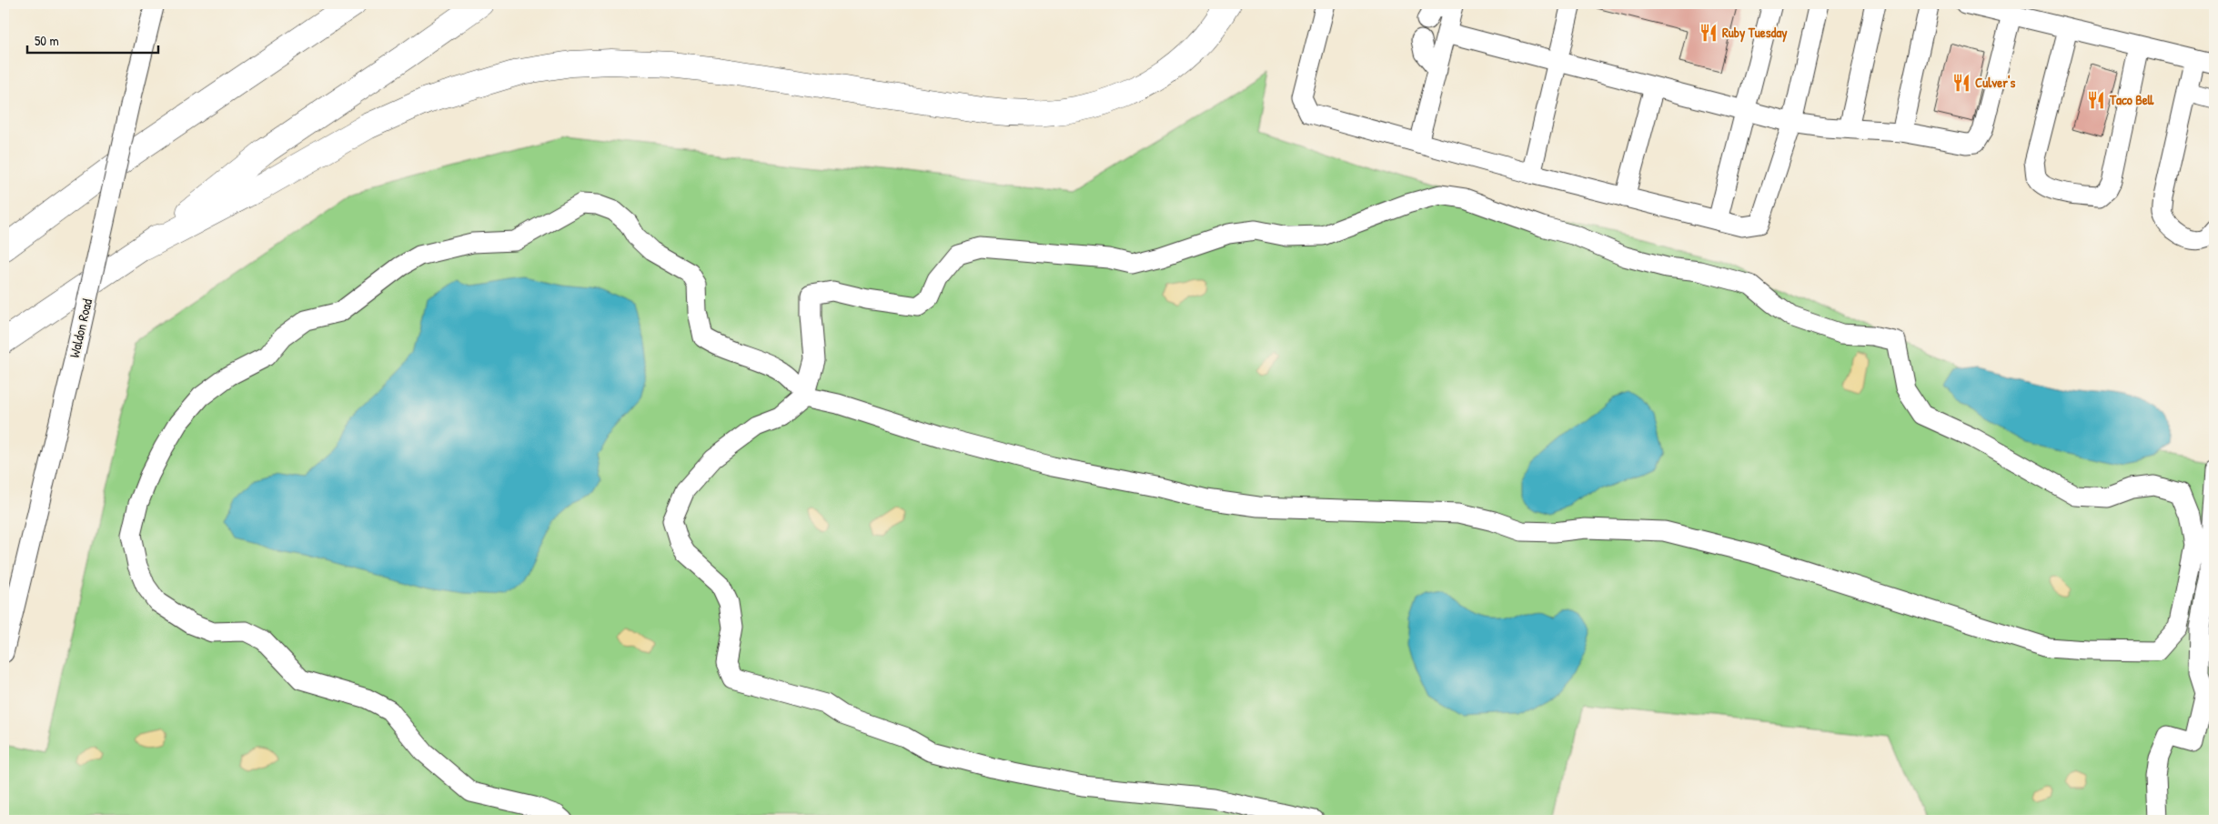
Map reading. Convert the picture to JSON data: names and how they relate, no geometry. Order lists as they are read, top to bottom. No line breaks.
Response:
{"streets":{"street":["Waldon Road"]},"places":{"restaurant":["Ruby Tuesday","Culver's","Taco Bell"]},"scale_bar":"50 m"}
